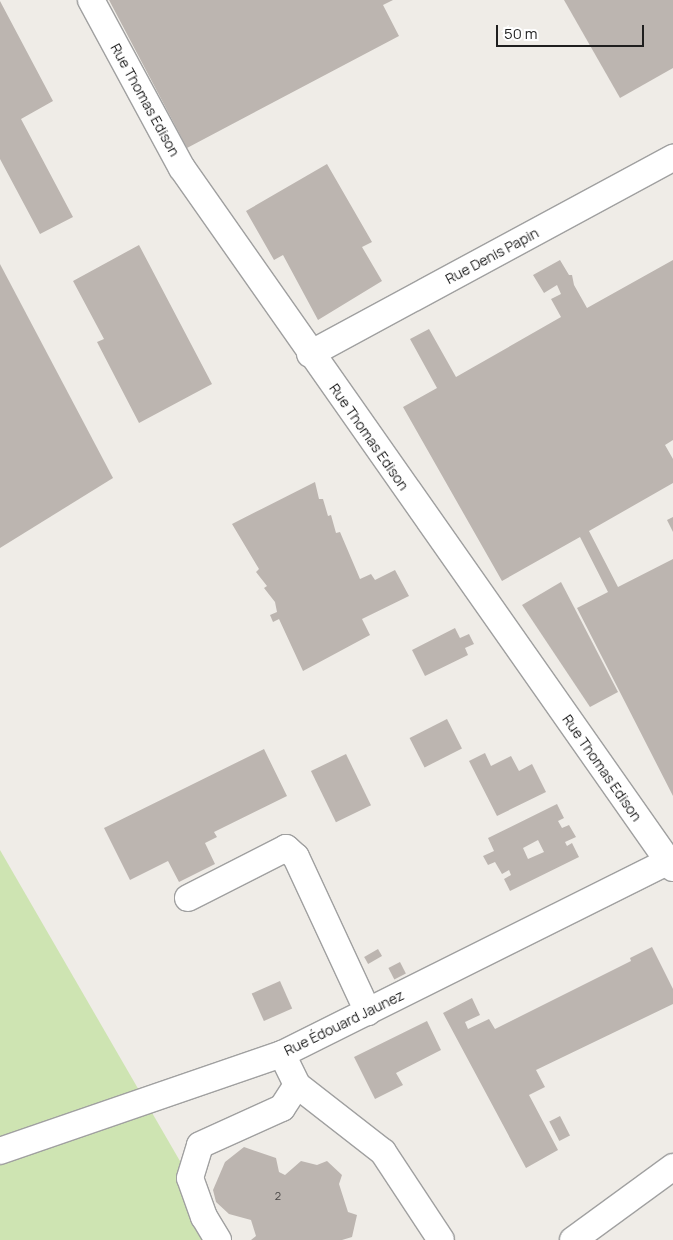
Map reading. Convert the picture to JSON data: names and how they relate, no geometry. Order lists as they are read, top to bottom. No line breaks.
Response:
{"streets":{"street":["Rue Thomas Edison","Rue Denis Papin","Rue Édouard Jaunez"]},"crossings":[["Rue Thomas Edison","Rue Denis Papin"],["Rue Thomas Edison","Rue Édouard Jaunez"]],"house_numbers":["2"],"scale_bar":"50 m"}
